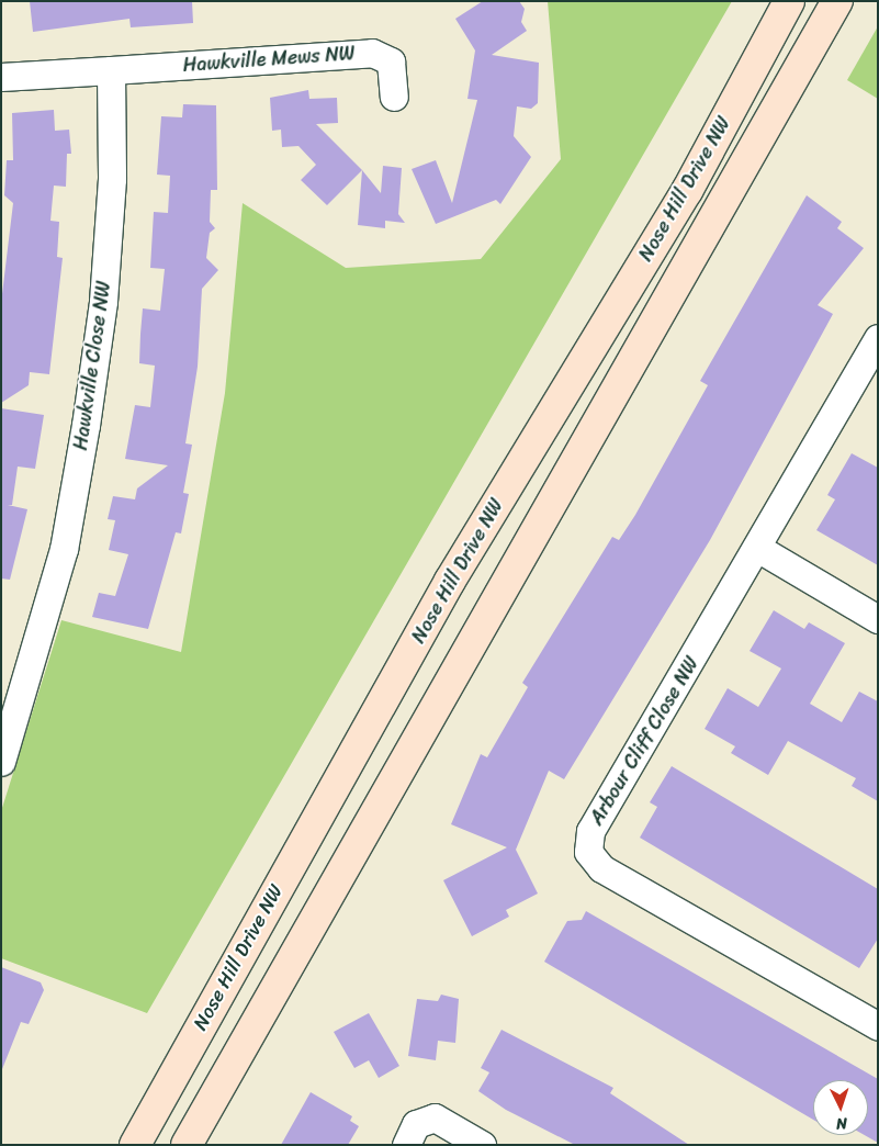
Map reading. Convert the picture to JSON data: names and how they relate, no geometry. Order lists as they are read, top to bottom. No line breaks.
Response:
{"streets":{"main road":["Nose Hill Drive NW"],"street":["Hawkville Mews NW","Hawkville Close NW","Arbour Cliff Close NW"]},"crossings":[["Hawkville Mews NW","Hawkville Close NW"]],"north":"bottom"}
